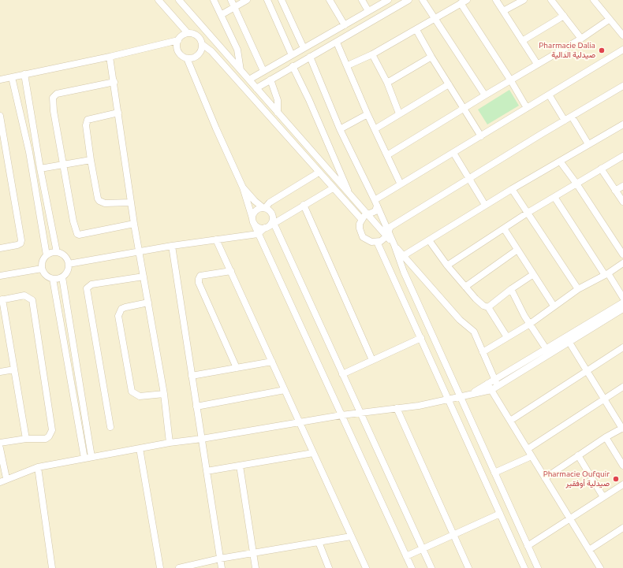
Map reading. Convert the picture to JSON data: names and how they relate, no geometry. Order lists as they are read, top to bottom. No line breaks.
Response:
{"places":["Pharmacie Dalia صيدلية الدالية","Pharmacie Oufquir صيدلية أوفقير"]}
